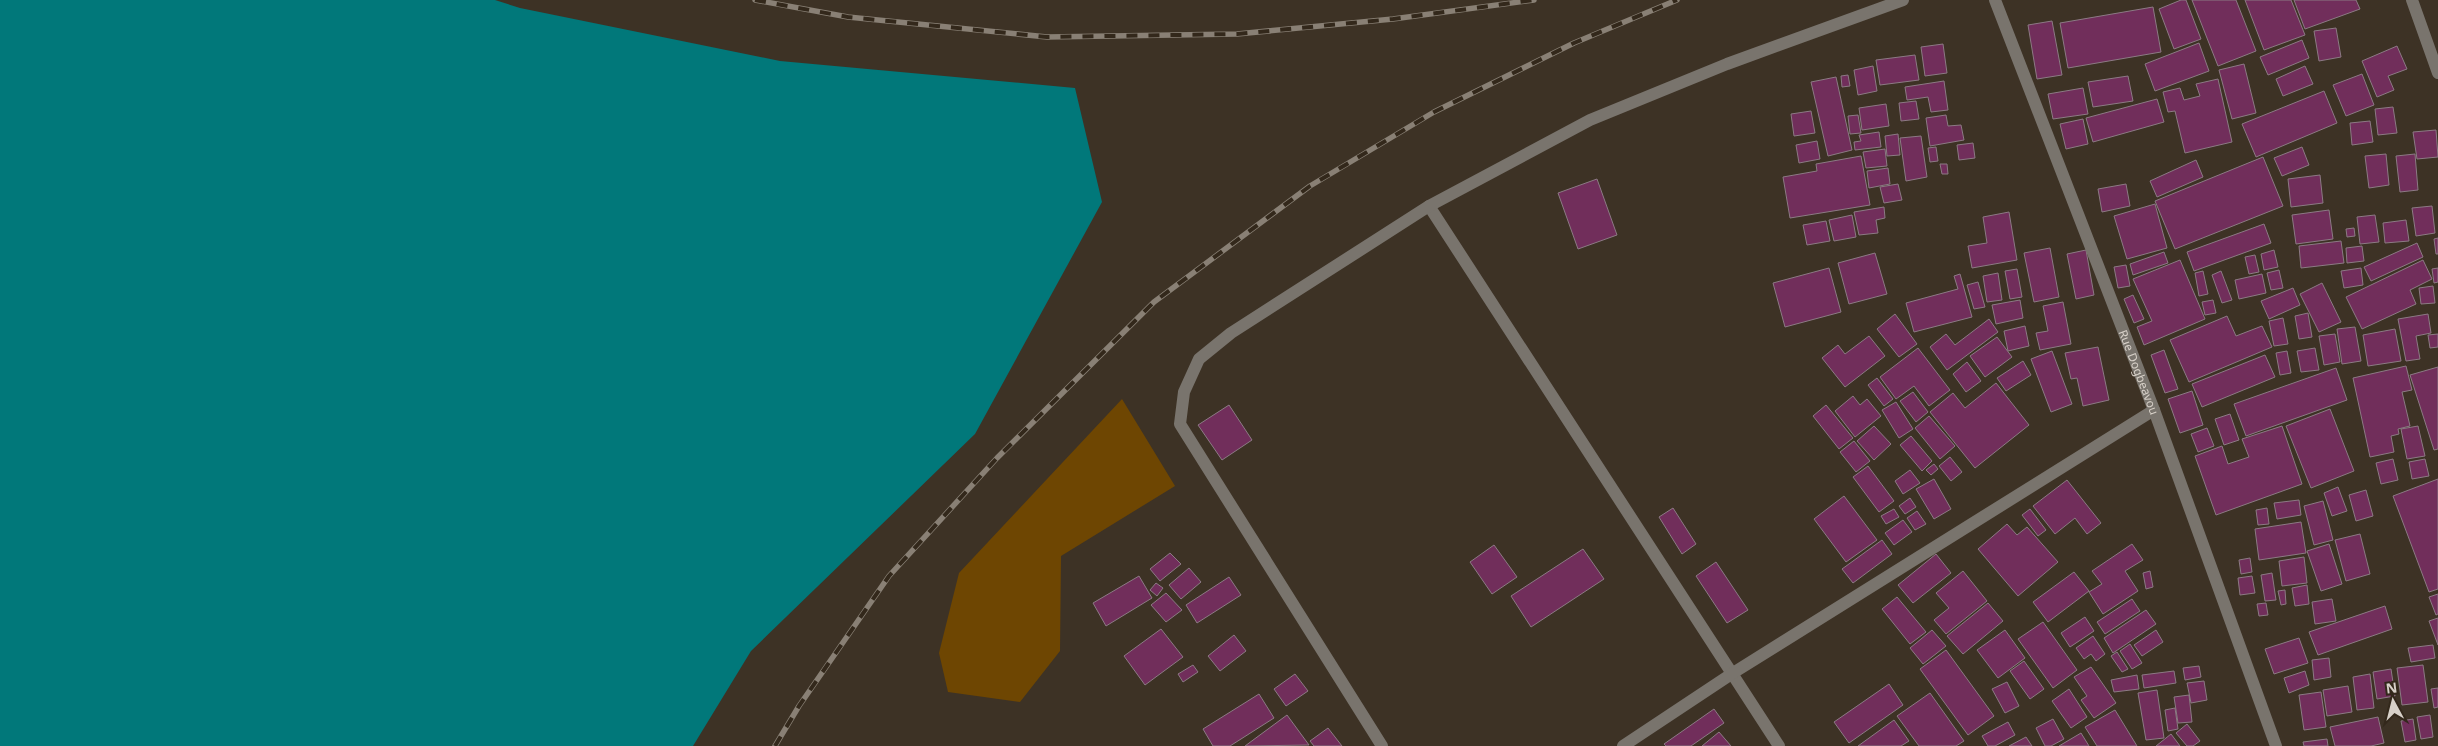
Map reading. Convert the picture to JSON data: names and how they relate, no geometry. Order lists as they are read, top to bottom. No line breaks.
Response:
{"streets":{"street":["Rue Dogbeavou"]},"north":"top"}
